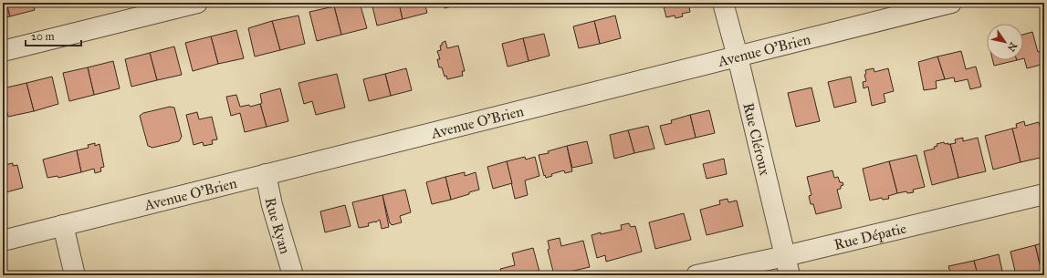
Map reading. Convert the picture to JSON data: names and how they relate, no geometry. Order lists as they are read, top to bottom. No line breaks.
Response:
{"streets":{"street":["Avenue O'Brien","Rue Cléroux","Rue Ryan","Rue Dépatie"]},"crossings":[["Avenue O'Brien","Rue Cléroux"],["Avenue O'Brien","Rue Ryan"],["Rue Cléroux","Rue Dépatie"]],"scale_bar":"20 m","north":"bottom right"}
